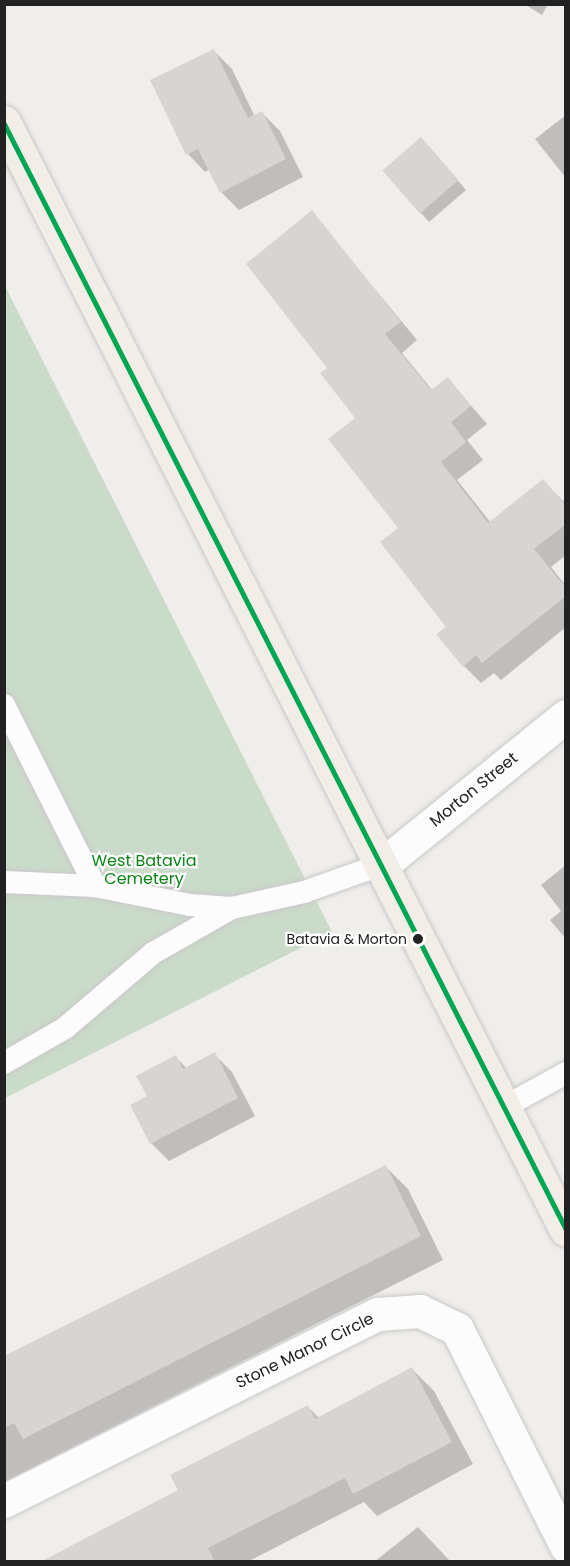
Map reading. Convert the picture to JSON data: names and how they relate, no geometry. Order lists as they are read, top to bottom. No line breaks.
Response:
{"streets":{"street":["Morton Street","Stone Manor Circle"]},"parks":["West Batavia Cemetery"],"places":["Batavia & Morton"]}
